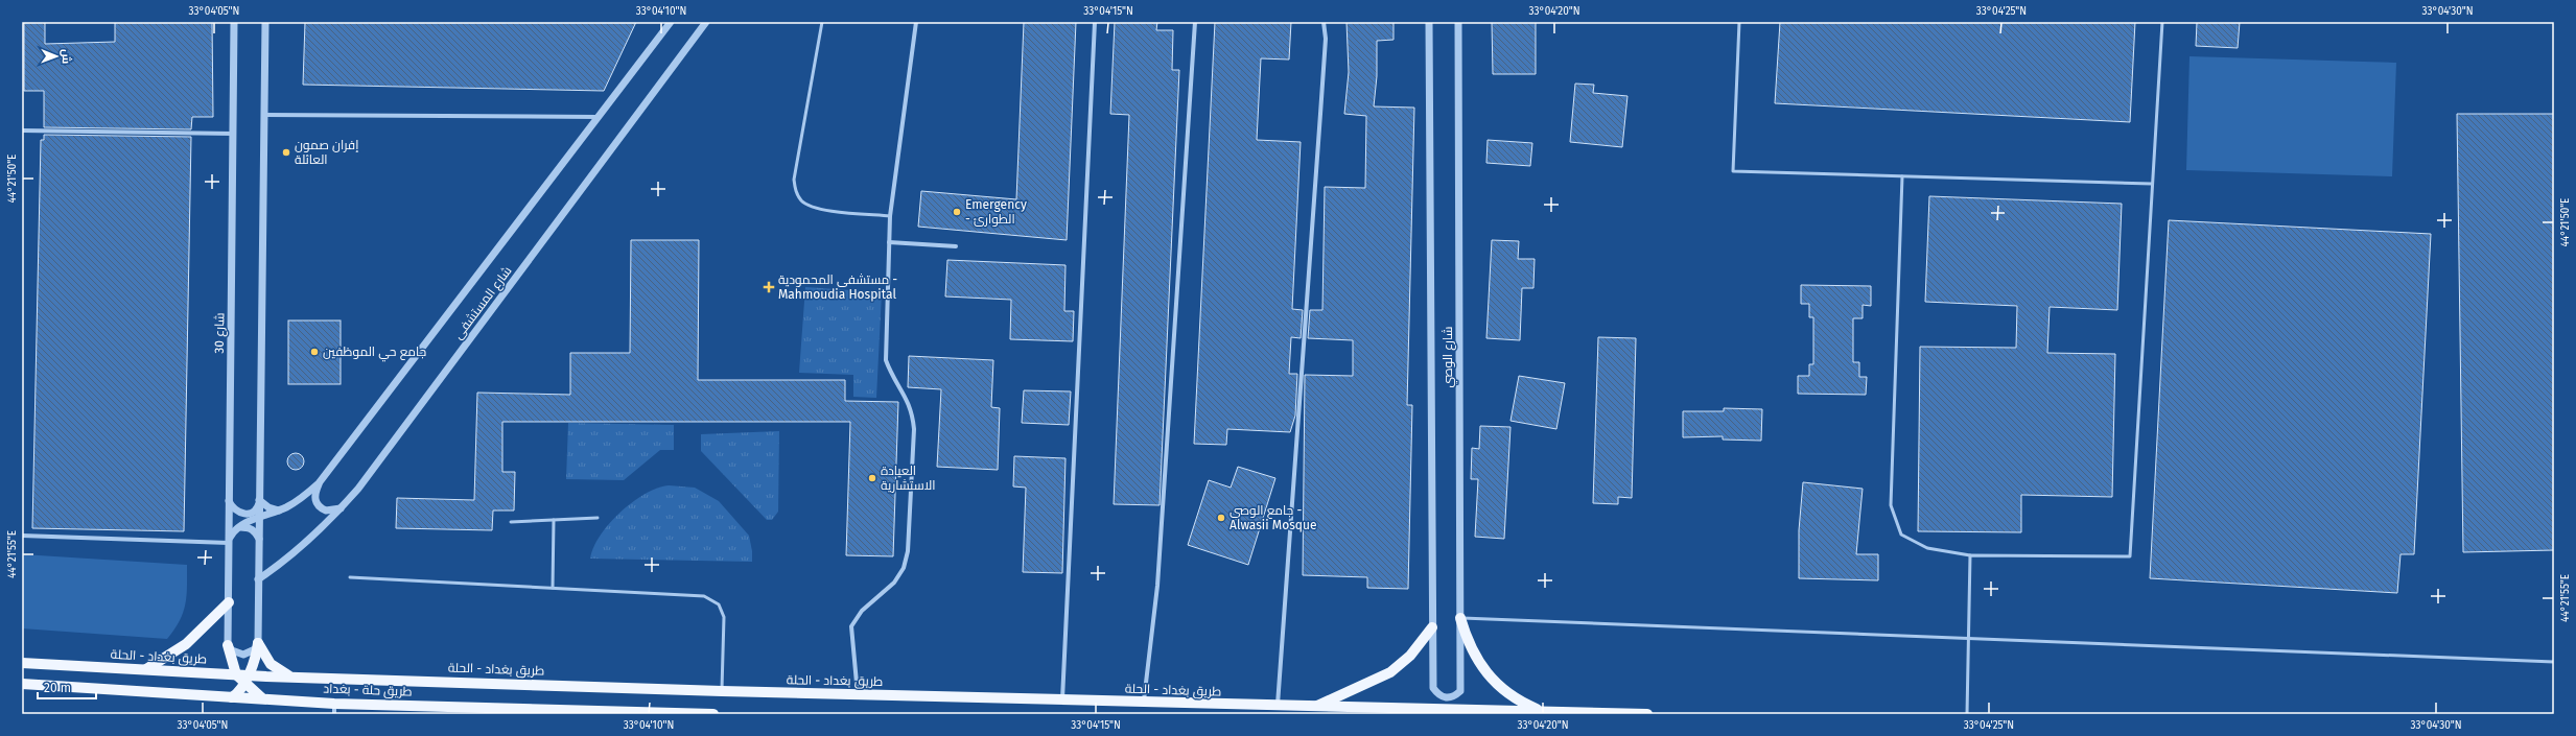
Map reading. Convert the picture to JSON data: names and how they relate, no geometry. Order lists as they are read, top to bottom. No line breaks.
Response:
{"streets":{"main road":["طريق بغداد - الحلة","طريق حلة - بغداد"],"street":["شارع المستشفى","شارع 30","شارع الوصي"]},"places":{"other":["إفران صمون العائلة","Emergency - الطوارئ","جامع حي الموظفين","العيادة الاستشارية","جامع الوصي - Alwasii Mosque"],"health":["مستشفى المحمودية - Mahmoudia Hospital"]},"scale_bar":"20 m","north":"right","coordinates":["33°04'05\"N","33°04'10\"N","33°04'15\"N","33°04'20\"N","33°04'25\"N","33°04'30\"N","44°21'50\"E","44°21'55\"E"]}
